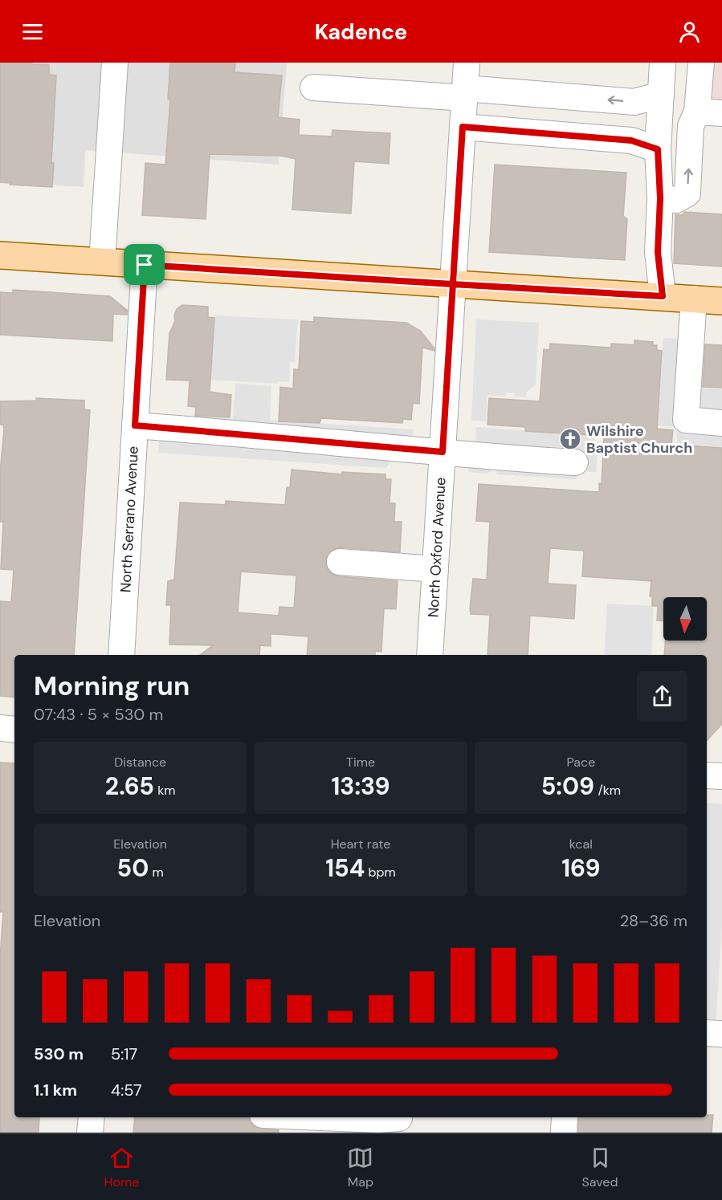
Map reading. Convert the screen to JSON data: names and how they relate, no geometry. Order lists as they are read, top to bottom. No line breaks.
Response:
{"streets":{"street":["North Serrano Avenue","North Oxford Avenue"]},"places":{"church":["Wilshire Baptist Church"]},"north":"bottom","page":{"header":"Kadence","heading":["Morning run","07:43 · 5 × 530 m"],"stats":[["Distance","2.65 km"],["Time","13:39"],["Pace","5:09 /km"],["Elevation","50 m"],["Heart rate","154 bpm"],["kcal","169"]],"chart":["Elevation","28–36 m"],"list":[{"name":"530 m","note":"5:17"},{"name":"1.1 km","note":"4:57"}],"tabs":["Home","Map","Saved"]}}
